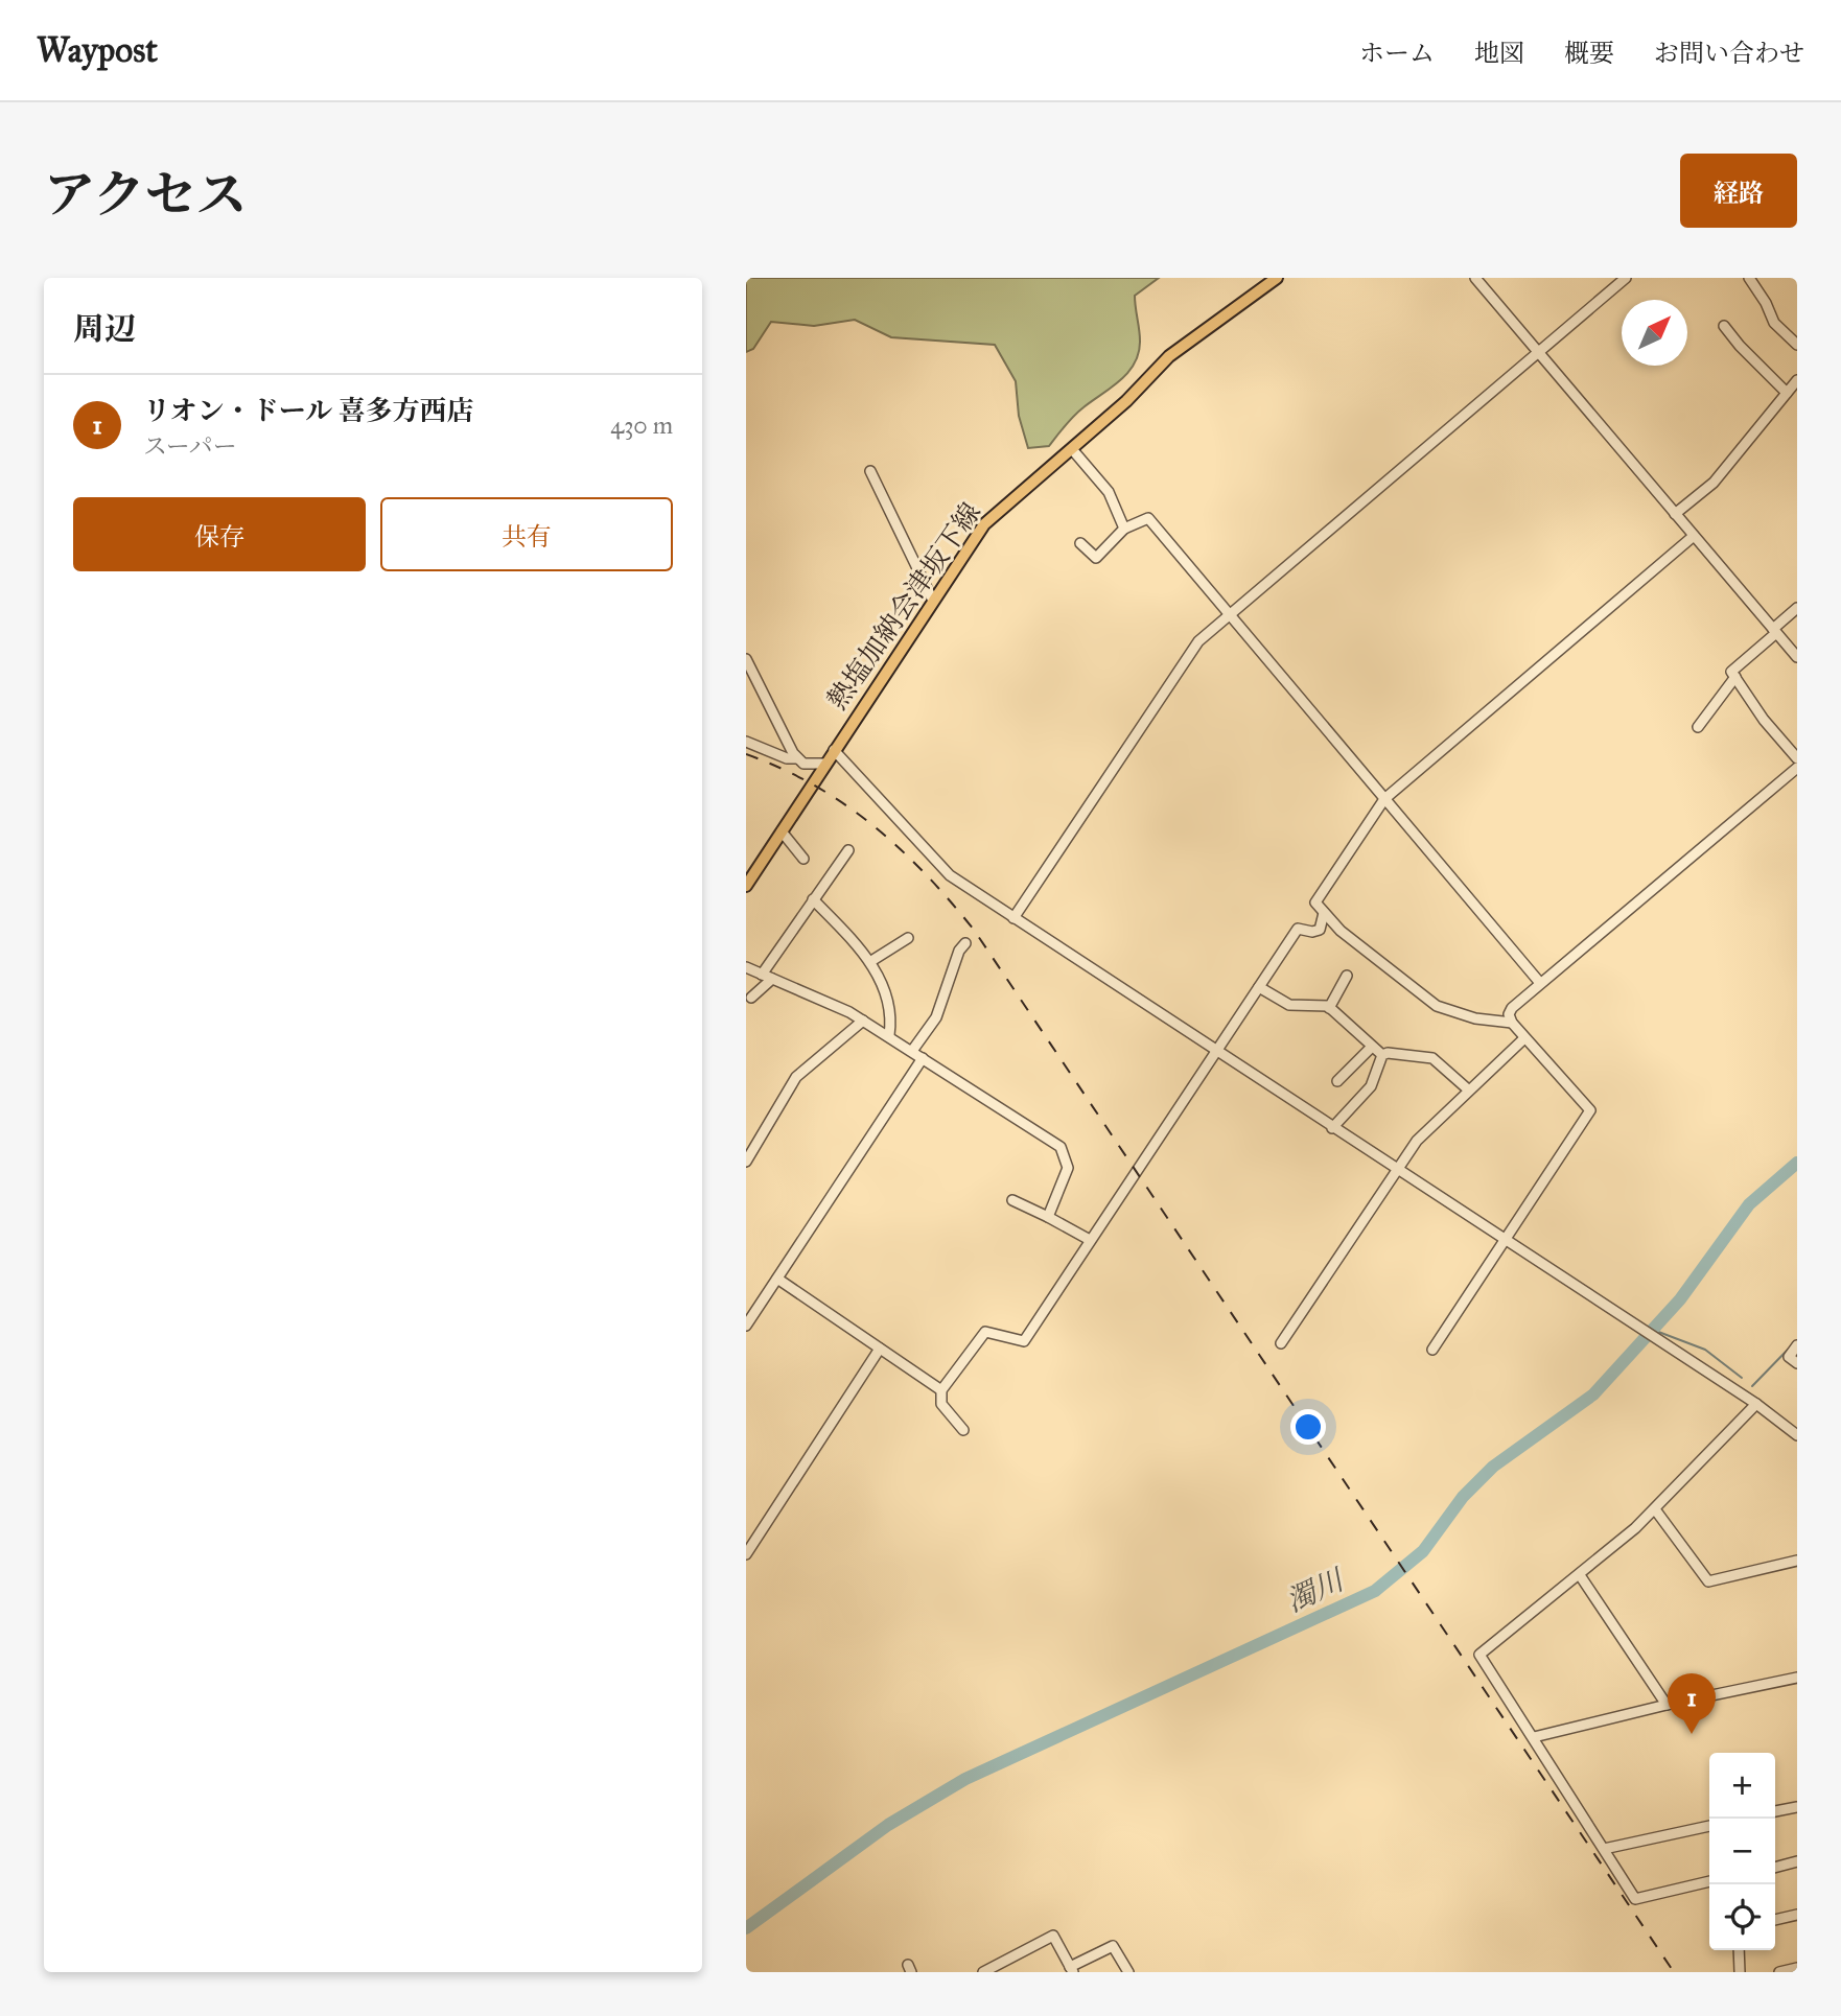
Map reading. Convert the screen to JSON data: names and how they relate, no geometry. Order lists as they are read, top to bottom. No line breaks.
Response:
{"streets":{"main road":["熱塩加納会津坂下線"]},"water":["濁川"],"north":"top right","page":{"header":"Waypost","nav":["ホーム","地図","概要","お問い合わせ"],"title":"アクセス","buttons":["経路",["保存","共有"]],"heading":"周辺","list":[{"mark":"1","name":"リオン・ドール 喜多方西店","note":"スーパー","value":"430 m"}],"pins":"1","map_buttons":["+","−"]}}
